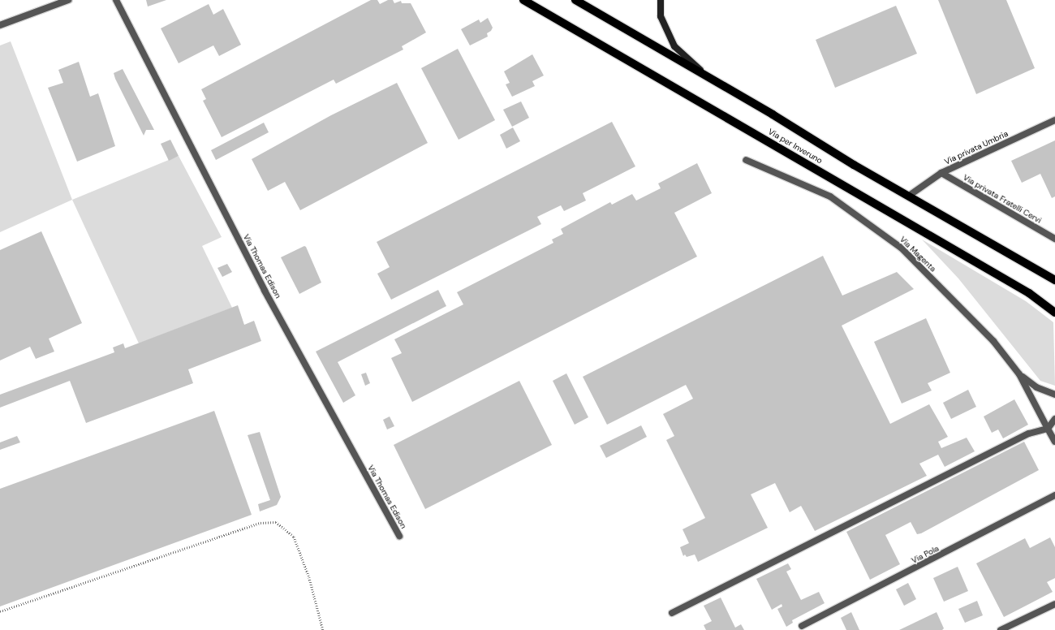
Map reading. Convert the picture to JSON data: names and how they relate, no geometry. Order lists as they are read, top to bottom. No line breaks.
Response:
{"streets":{"main road":["Via per Inveruno"],"street":["Via privata Umbria","Via privata Fratelli Cervi","Via Magenta","Via Thomas Edison","Via Pola"]},"crossings":[["Via per Inveruno","Via privata Umbria"],["Via privata Umbria","Via privata Fratelli Cervi"]]}
